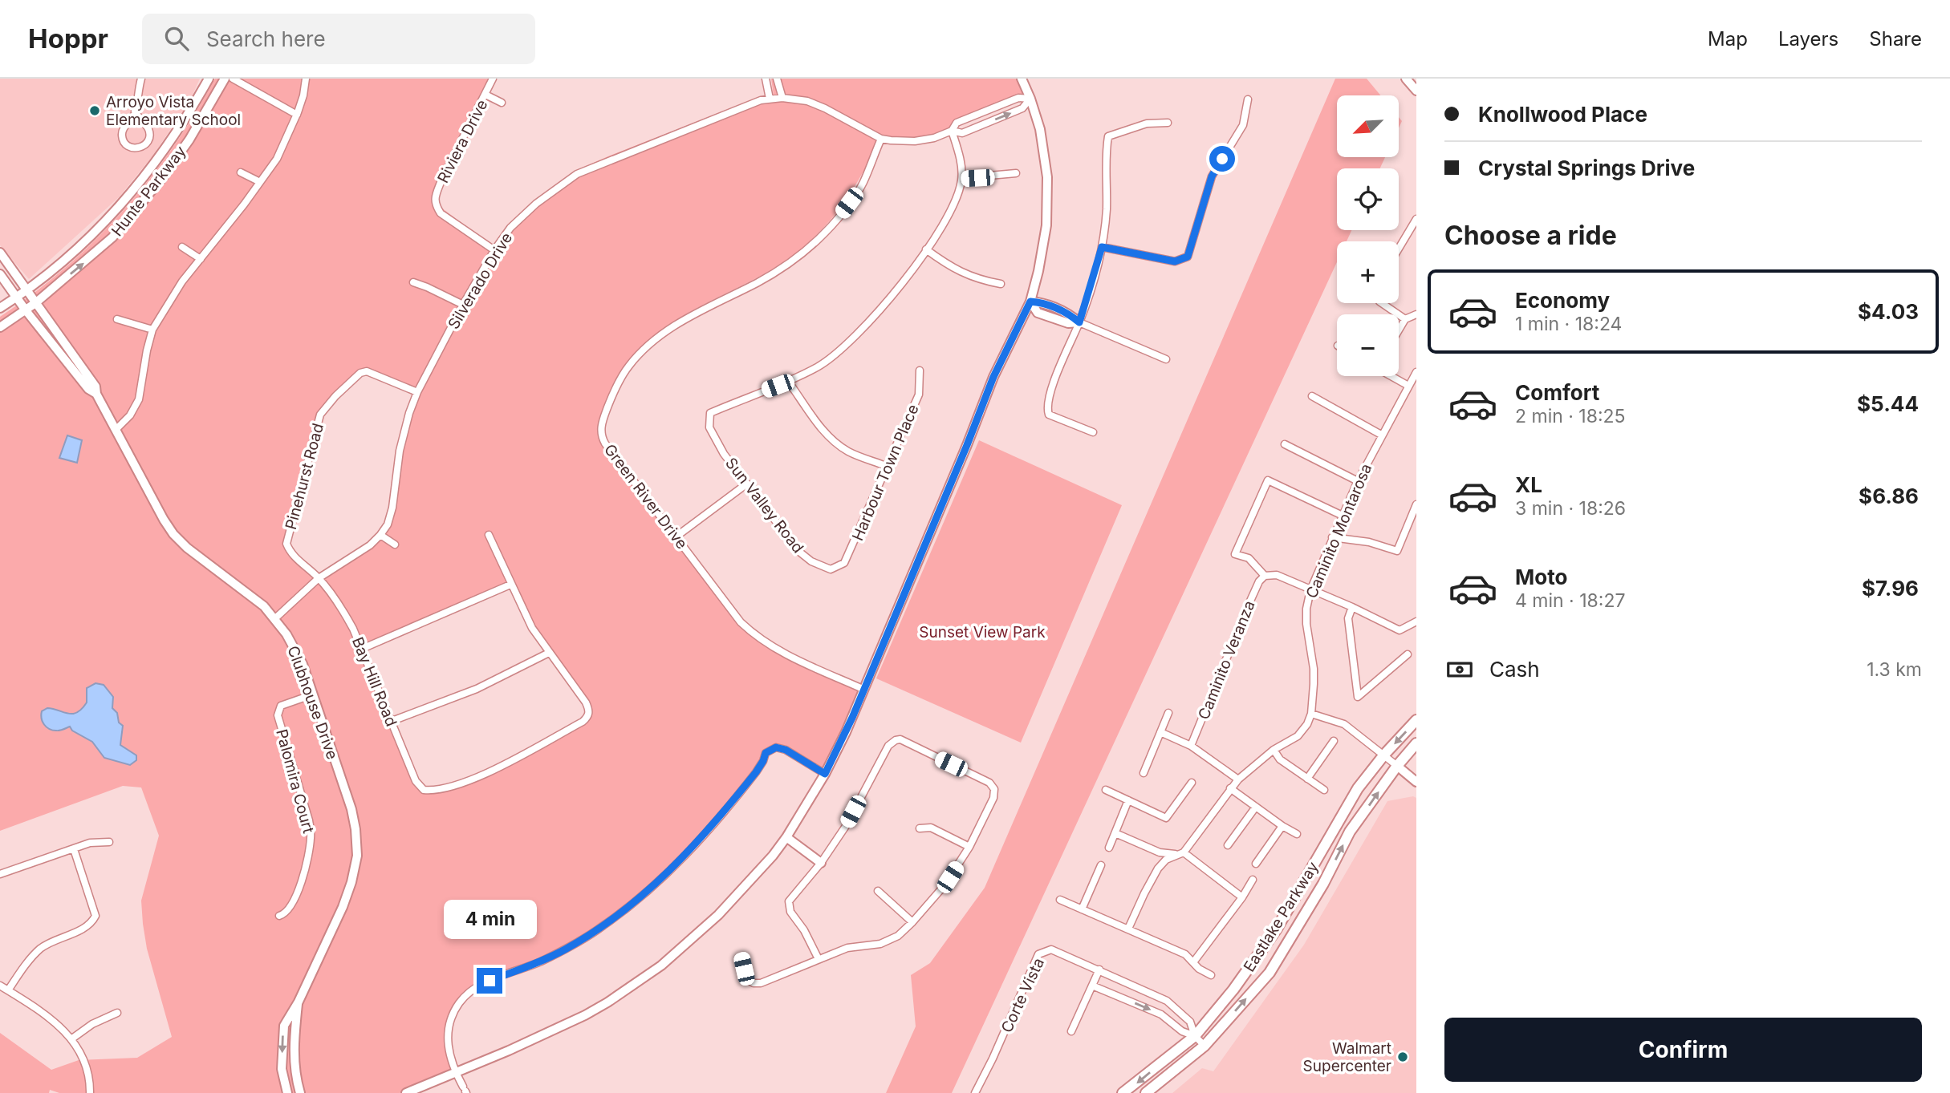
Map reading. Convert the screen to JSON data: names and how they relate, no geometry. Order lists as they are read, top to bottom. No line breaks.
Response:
{"streets":{"main road":["Eastlake Parkway"],"street":["Riviera Drive","Hunte Parkway","Silverado Drive","Harbour Town Place","Pinehurst Road","Green River Drive","Sun Valley Road","Caminito Montarosa","Caminito Veranza","Bay Hill Road","Clubhouse Drive","Palomira Court","Corte Vista"]},"crossings":[["Riviera Drive","Silverado Drive"],["Hunte Parkway","Clubhouse Drive"],["Silverado Drive","Pinehurst Road"],["Silverado Drive","Green River Drive"],["Silverado Drive","Bay Hill Road"],["Silverado Drive","Clubhouse Drive"],["Harbour Town Place","Sun Valley Road"],["Pinehurst Road","Bay Hill Road"],["Clubhouse Drive","Palomira Court"],["Eastlake Parkway","Corte Vista"]],"parks":["Sunset View Park"],"places":["Arroyo Vista Elementary School","Walmart Supercenter"],"north":"bottom left","page":{"header":"Hoppr","search":"Search here","nav":["Map","Layers","Share"],"banner":["Knollwood Place","Crystal Springs Drive"],"map_buttons":["+","−"],"heading":"Choose a ride","list":[{"name":"Economy","note":"1 min · 18:24","value":"$4.03"},{"name":"Comfort","note":"2 min · 18:25","value":"$5.44"},{"name":"XL","note":"3 min · 18:26","value":"$6.86"},{"name":"Moto","note":"4 min · 18:27","value":"$7.96"}],"pay":["Cash","1.3 km"],"bubble":"4 min","buttons":"Confirm"}}
